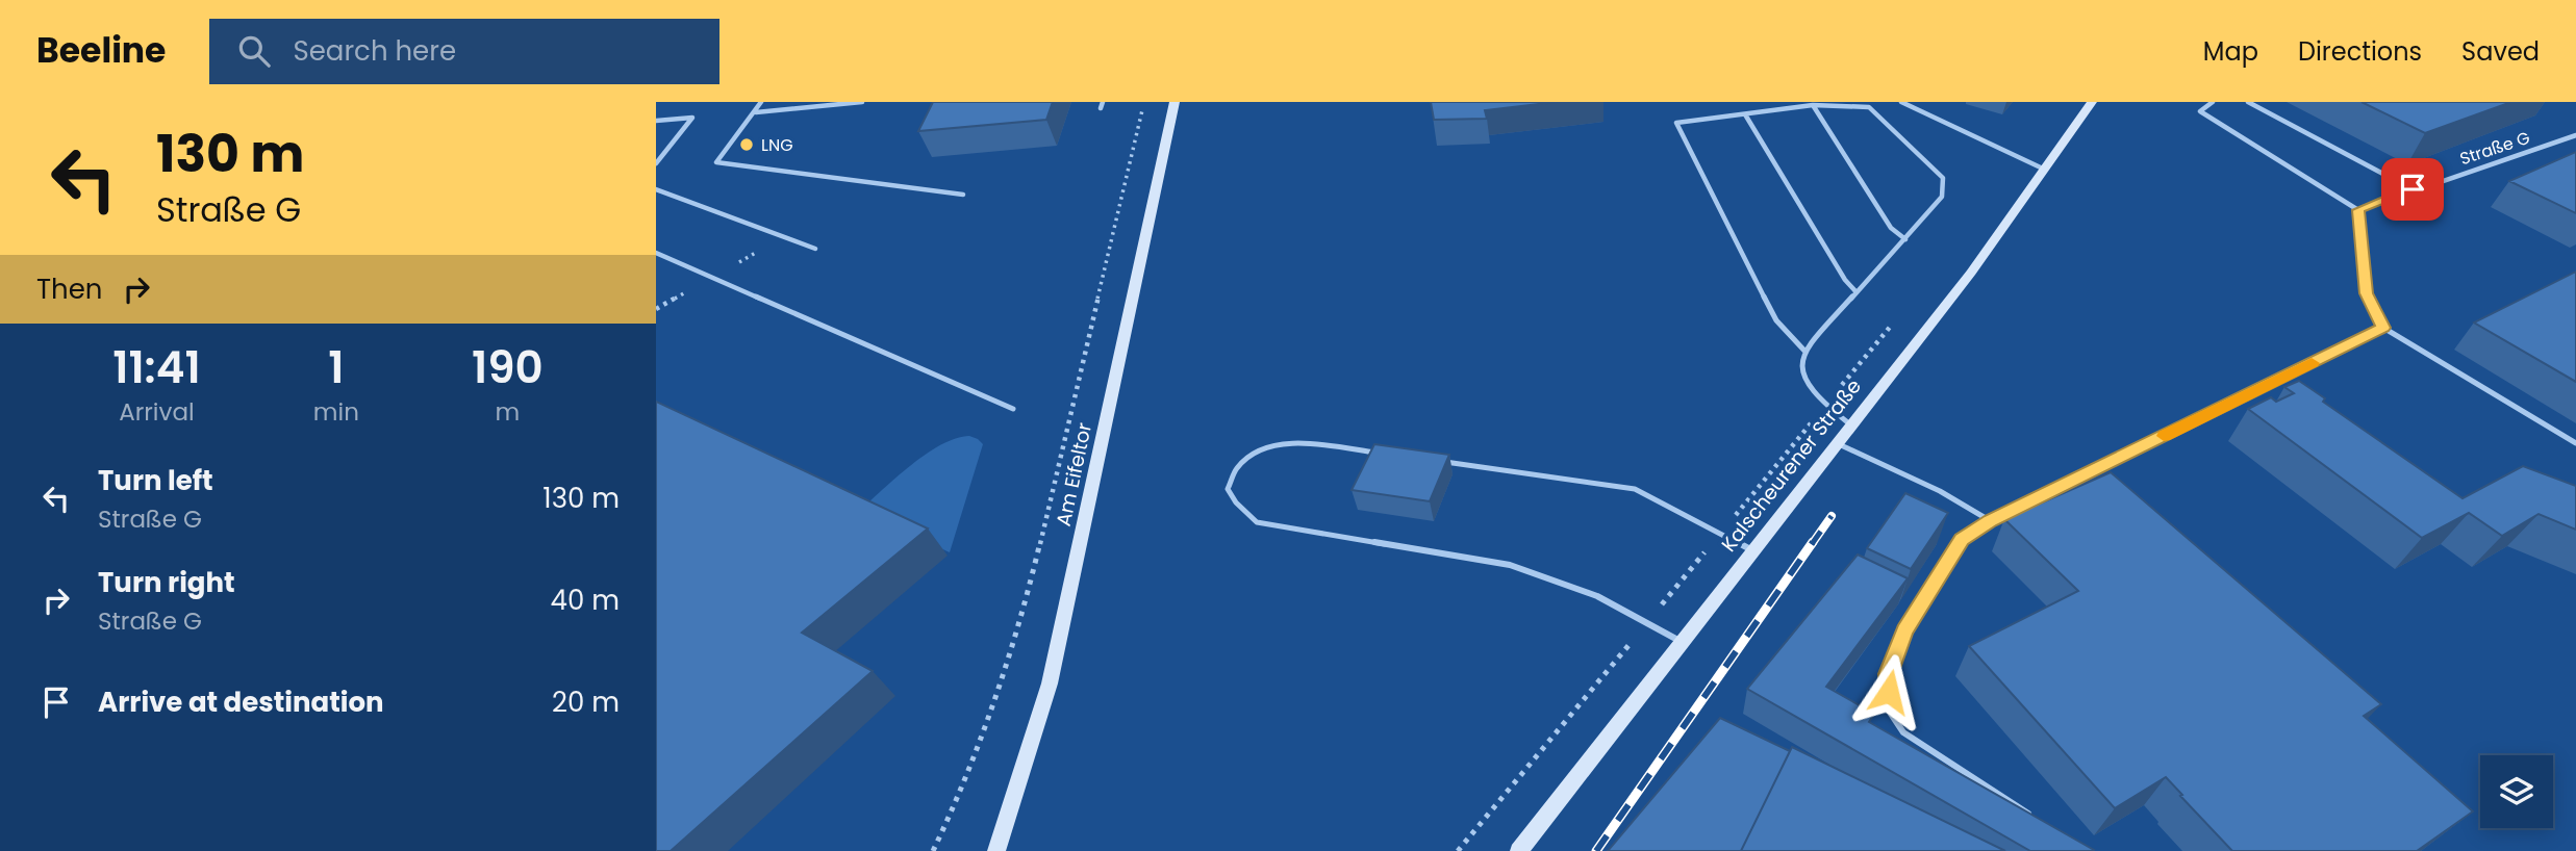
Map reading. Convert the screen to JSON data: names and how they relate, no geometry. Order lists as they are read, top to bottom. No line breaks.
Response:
{"streets":{"main road":["Kalscheurener Straße","Am Eifeltor"],"lane":["Straße G"]},"places":["LNG"],"page":{"header":"Beeline","search":"Search here","nav":["Map","Directions","Saved"],"turn":["130 m","Straße G"],"then":"Then","eta":["11:41","Arrival","1","min","190","m"],"list":[{"name":"Turn left","note":"Straße G","value":"130 m"},{"name":"Turn right","note":"Straße G","value":"40 m"},{"name":"Arrive at destination","value":"20 m"}]}}
